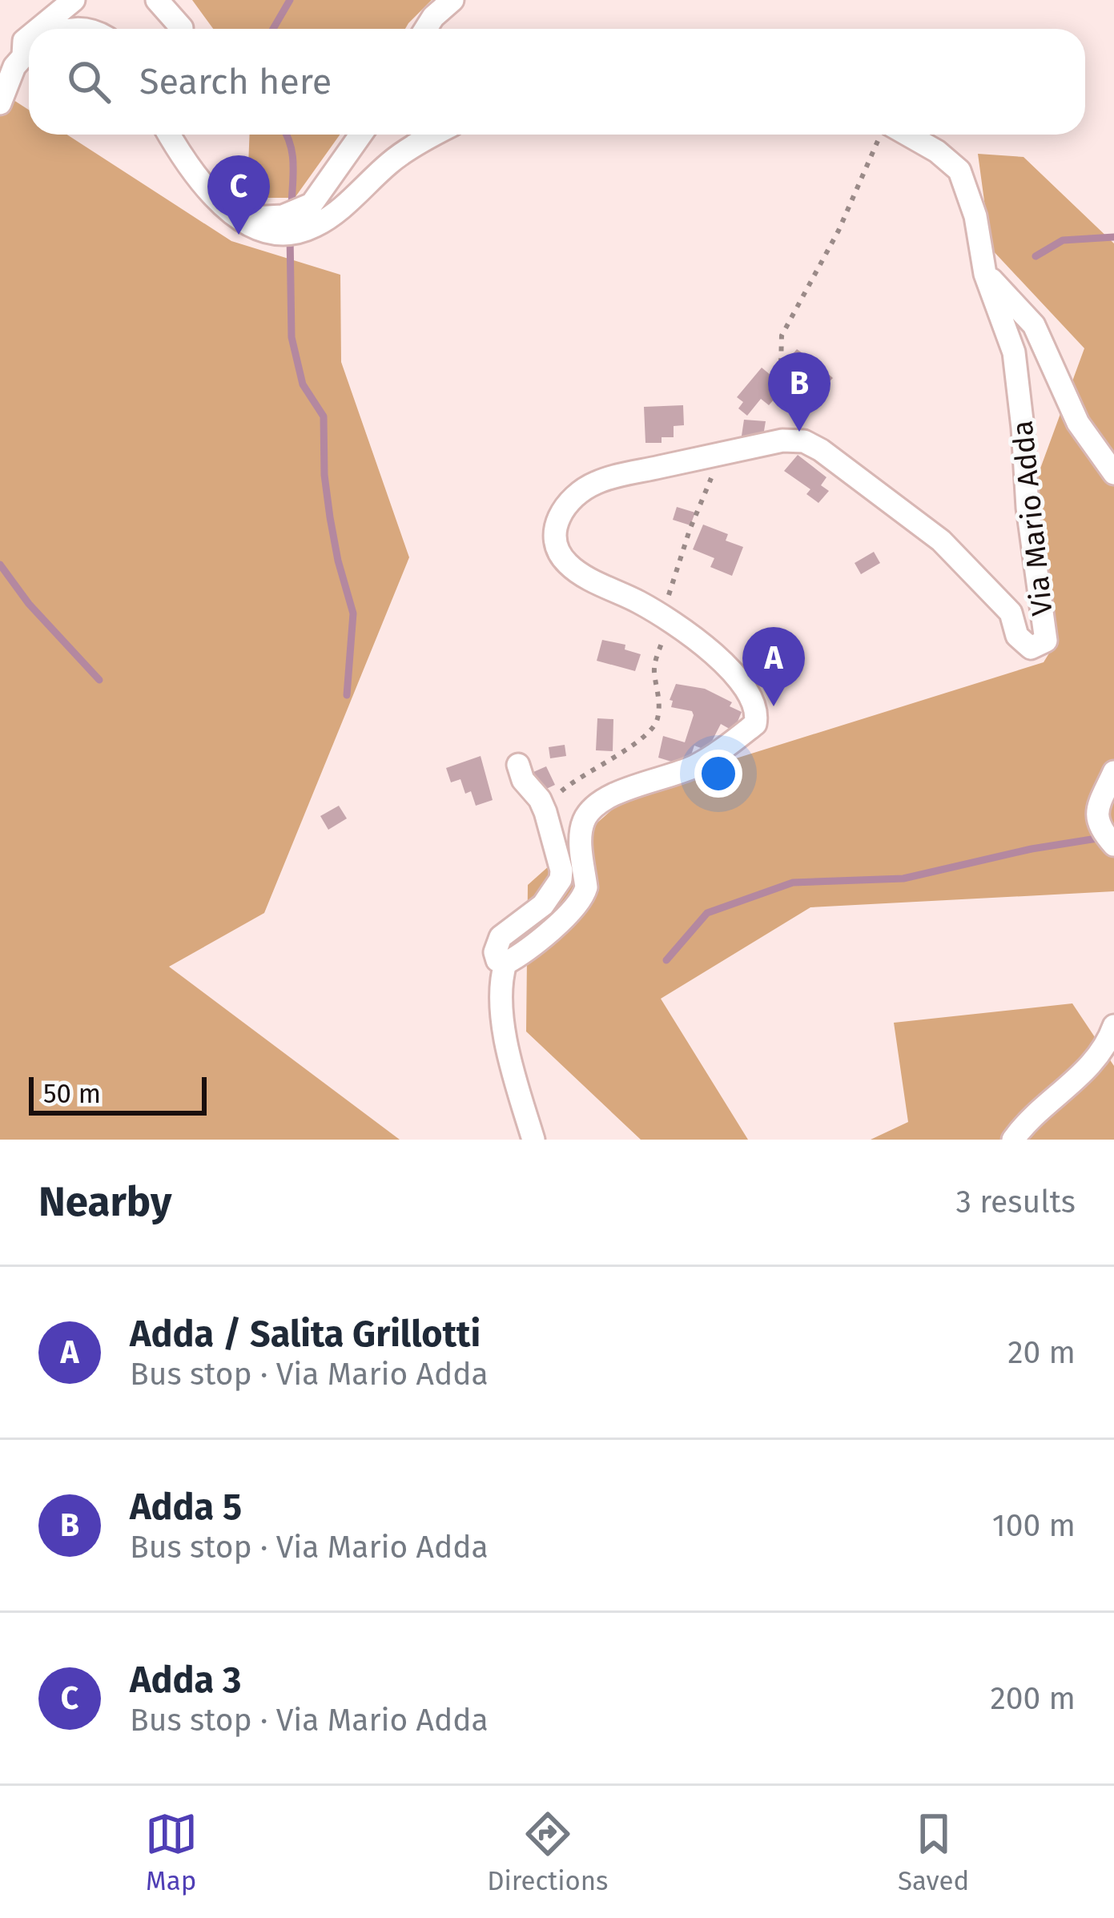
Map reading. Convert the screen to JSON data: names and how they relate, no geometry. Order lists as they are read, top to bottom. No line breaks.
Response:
{"streets":{"street":["Via Mario Adda"]},"scale_bar":"50 m","page":{"search":"Search here","pins":["C","B","A"],"scale":"50 m","heading":["Nearby","3 results"],"list":[{"mark":"A","name":"Adda / Salita Grillotti","note":"Bus stop · Via Mario Adda","value":"20 m"},{"mark":"B","name":"Adda 5","note":"Bus stop · Via Mario Adda","value":"100 m"},{"mark":"C","name":"Adda 3","note":"Bus stop · Via Mario Adda","value":"200 m"}],"nav":["Map","Directions","Saved"]}}
